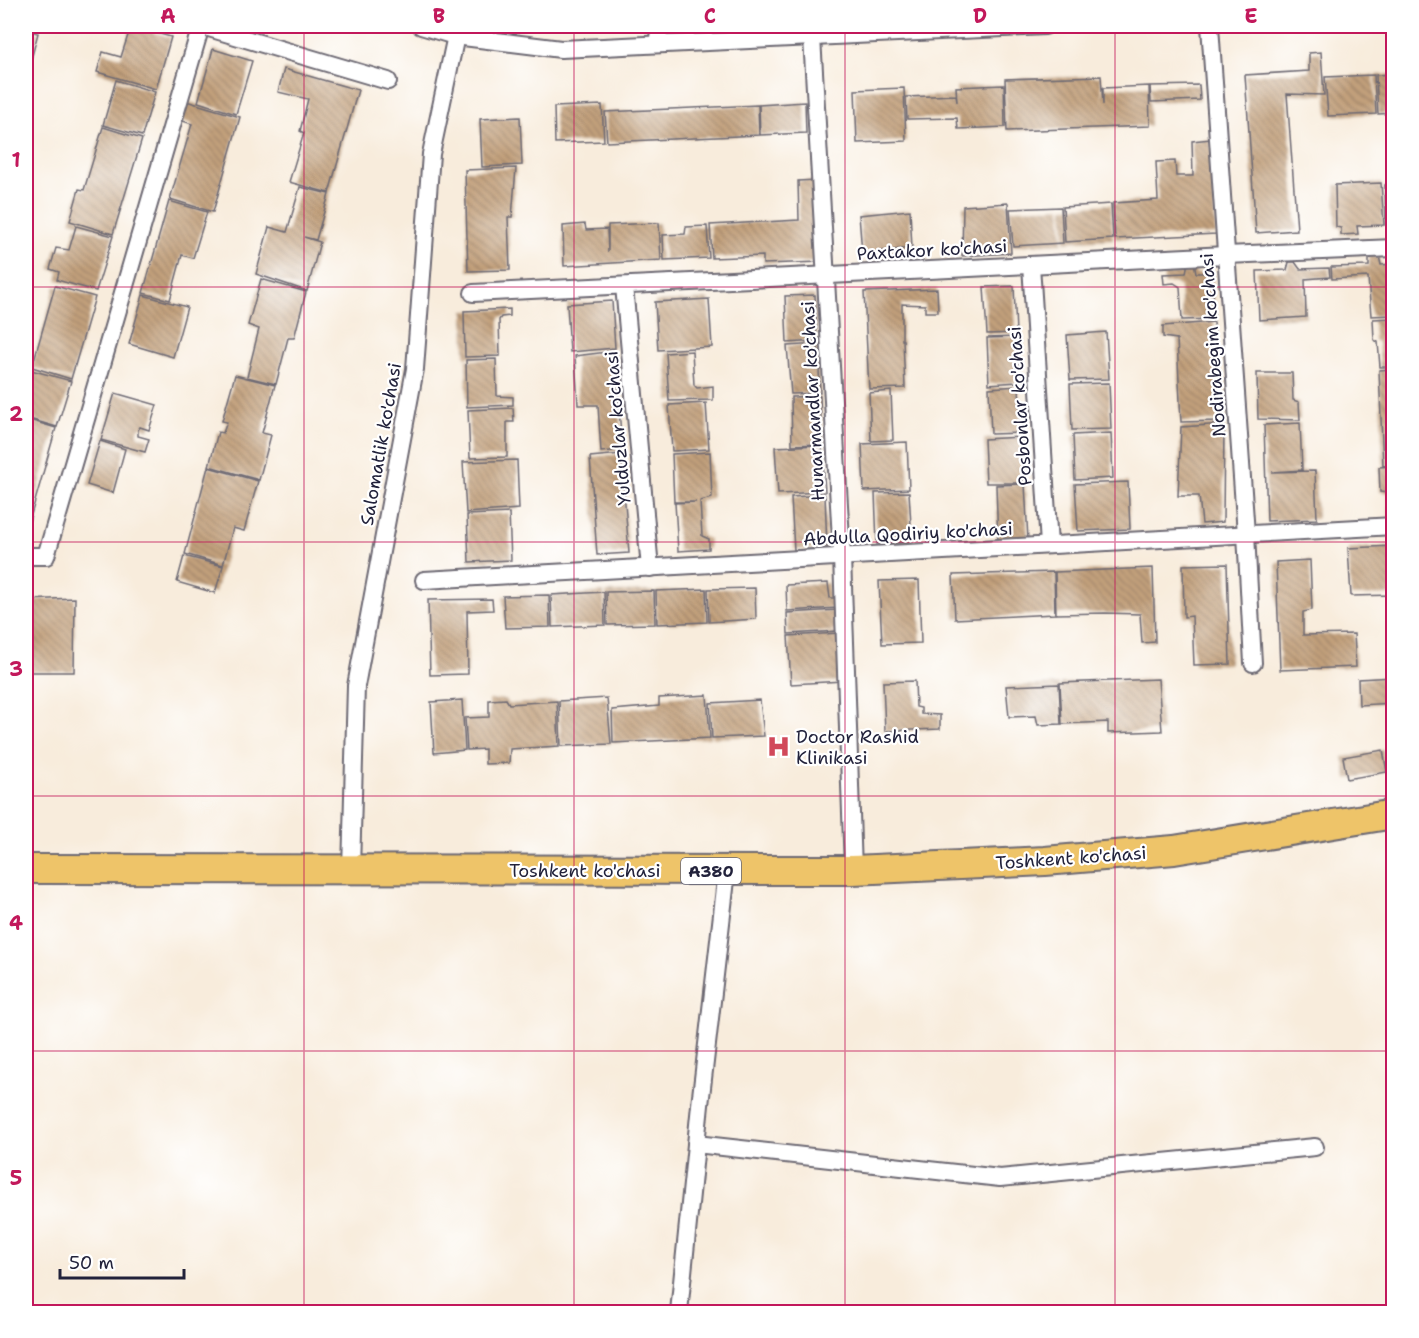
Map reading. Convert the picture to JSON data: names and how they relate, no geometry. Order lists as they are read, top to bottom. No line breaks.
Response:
{"streets":{"highway":["Toshkent ko'chasi","A380"],"street":["Paxtakor ko'chasi","Nodirabegim ko'chasi","Hunarmandlar ko'chasi","Posbonlar ko'chasi","Yulduzlar ko'chasi","Salomatlik ko'chasi","Abdulla Qodiriy ko'chasi"]},"crossings":[["Paxtakor ko'chasi","Nodirabegim ko'chasi"],["Paxtakor ko'chasi","Hunarmandlar ko'chasi"],["Paxtakor ko'chasi","Posbonlar ko'chasi"],["Paxtakor ko'chasi","Yulduzlar ko'chasi"],["Nodirabegim ko'chasi","Abdulla Qodiriy ko'chasi"],["Hunarmandlar ko'chasi","Abdulla Qodiriy ko'chasi"],["Hunarmandlar ko'chasi","Toshkent ko'chasi"],["Posbonlar ko'chasi","Abdulla Qodiriy ko'chasi"],["Yulduzlar ko'chasi","Abdulla Qodiriy ko'chasi"],["Salomatlik ko'chasi","Toshkent ko'chasi"]],"places":{"hospital":["Doctor Rashid Klinikasi"]},"scale_bar":"50 m","grid":{"columns":["A","B","C","D","E"],"rows":["1","2","3","4","5"]}}
